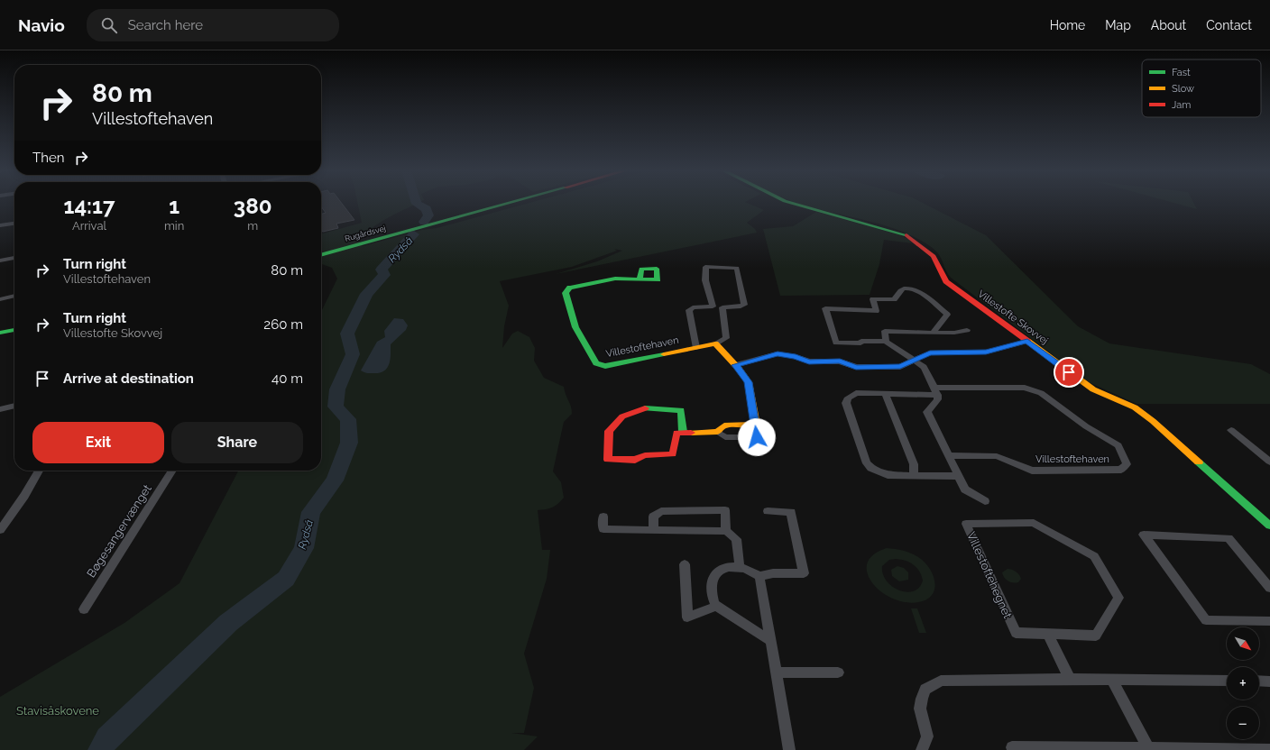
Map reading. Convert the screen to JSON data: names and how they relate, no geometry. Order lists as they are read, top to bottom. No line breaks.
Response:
{"streets":{"street":["Rugårdsvej","Villestofte Skovvej","Villestoftehaven","Bøgesangervænget","Villestoftehegnet"]},"water":["Rydså"],"parks":["Stavisåskovene"],"legend":["Fast","Slow","Jam"],"north":"bottom right","page":{"header":"Navio","search":"Search here","nav":["Home","Map","About","Contact"],"turn":["80 m","Villestoftehaven"],"then":"Then","eta":["14:17","Arrival","1","min","380","m"],"list":[{"name":"Turn right","note":"Villestoftehaven","value":"80 m"},{"name":"Turn right","note":"Villestofte Skovvej","value":"260 m"},{"name":"Arrive at destination","value":"40 m"}],"buttons":["Exit","Share"],"map_buttons":["+","−"]}}
